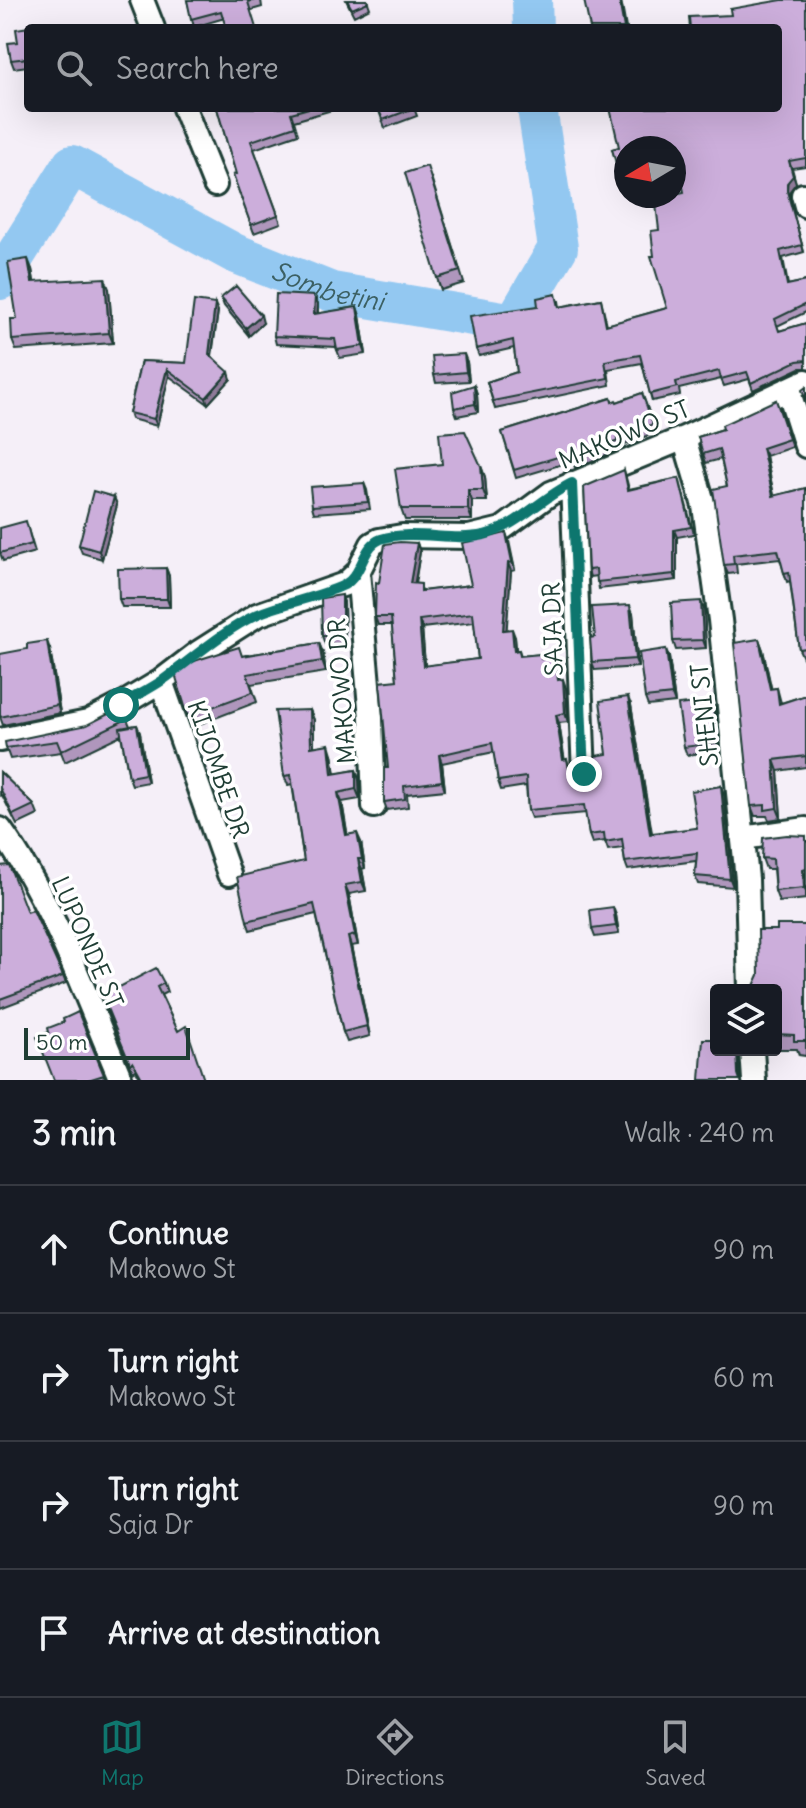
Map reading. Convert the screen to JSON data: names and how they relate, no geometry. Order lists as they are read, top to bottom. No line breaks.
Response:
{"streets":{"street":["MAKOWO ST","SAJA DR","MAKOWO DR","SHENI ST","KIJOMBE DR","LUPONDE ST"]},"crossings":[["MAKOWO ST","SAJA DR"],["MAKOWO ST","MAKOWO DR"],["MAKOWO ST","SHENI ST"],["MAKOWO ST","KIJOMBE DR"]],"water":["Sombetini"],"scale_bar":"50 m","north":"left","page":{"search":"Search here","scale":"50 m","heading":["3 min","Walk · 240 m"],"list":[["Continue","Makowo St","90 m"],["Turn right","Makowo St","60 m"],["Turn right","Saja Dr","90 m"],"Arrive at destination"],"nav":["Map","Directions","Saved"]}}
